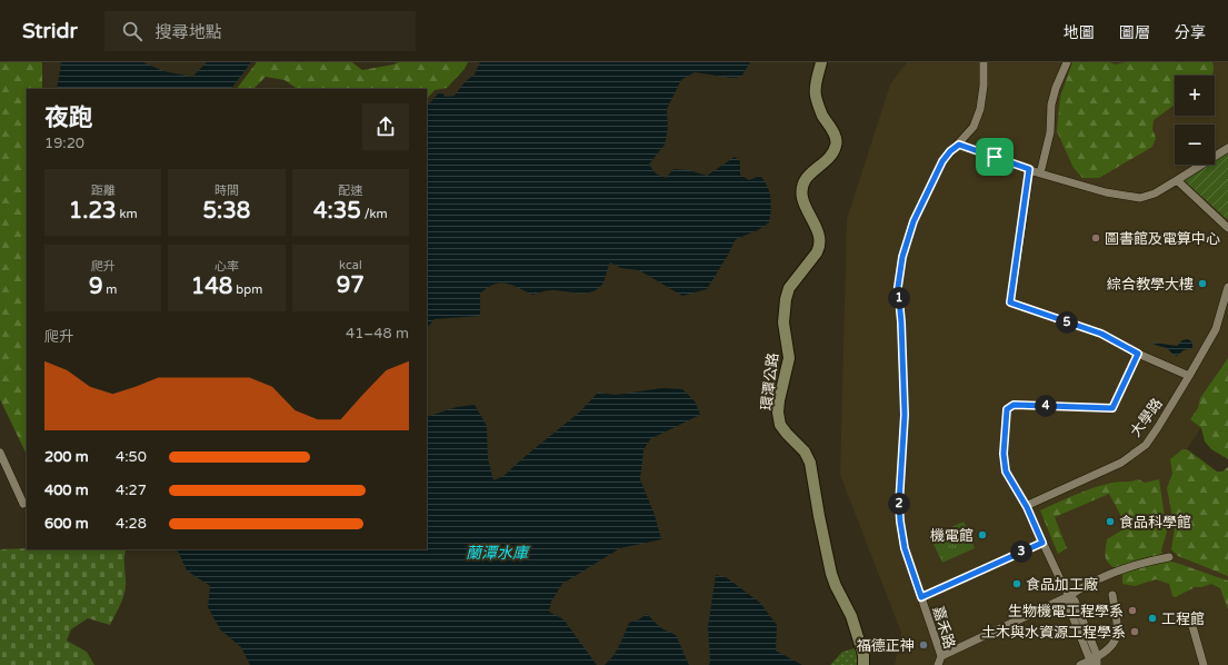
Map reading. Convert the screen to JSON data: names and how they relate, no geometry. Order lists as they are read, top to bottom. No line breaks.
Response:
{"streets":{"street":["環潭公路","大學路","嘉禾路"]},"water":["蘭潭水庫"],"places":["圖書館及電算中心","綜合教學大樓","食品科學館","機電館","食品加工廠","生物機電工程學系","工程館","土木與水資源工程學系","福德正神"],"page":{"header":"Stridr","search":"搜尋地點","nav":["地圖","圖層","分享"],"map_buttons":["+","−"],"heading":["夜跑","19:20"],"stats":[["距離","1.23 km"],["時間","5:38"],["配速","4:35 /km"],["爬升","9 m"],["心率","148 bpm"],["kcal","97"]],"pins":["1","5","4","2","3"],"chart":["爬升","41–48 m"],"list":[{"name":"200 m","note":"4:50"},{"name":"400 m","note":"4:27"},{"name":"600 m","note":"4:28"}]}}
